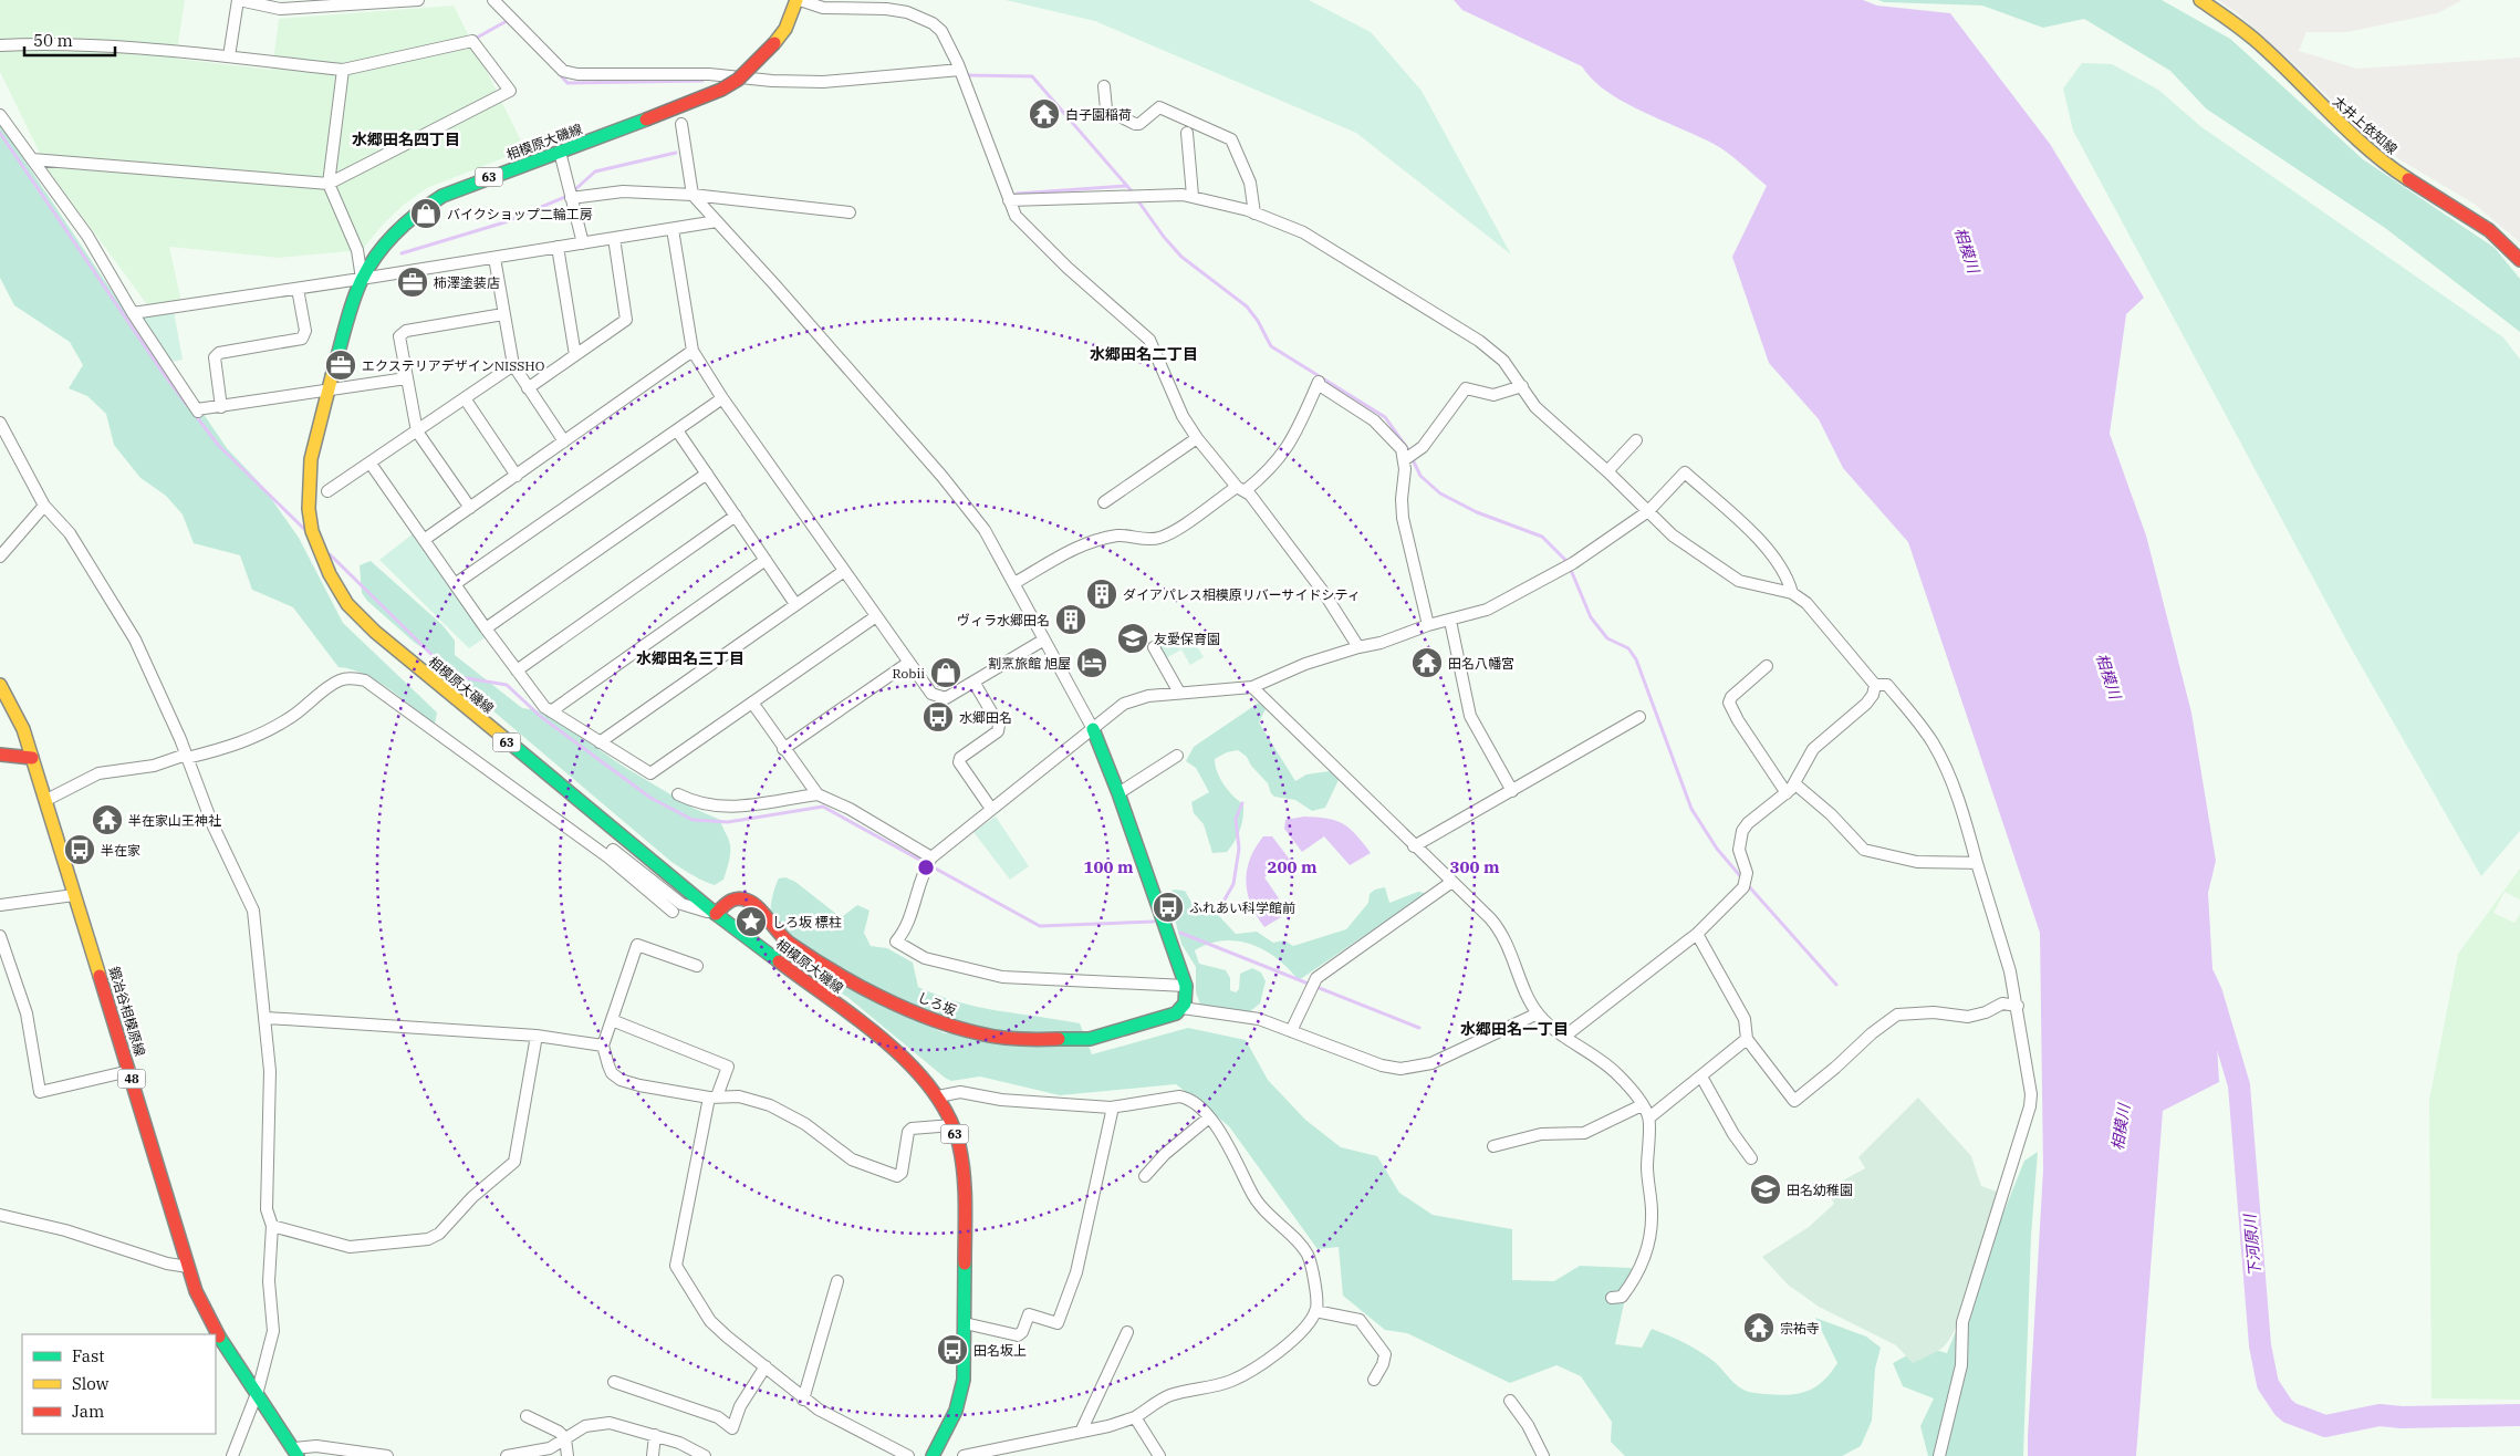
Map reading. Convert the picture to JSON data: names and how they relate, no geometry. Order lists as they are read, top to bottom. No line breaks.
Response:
{"streets":{"main road":["太井上依知線","相模原大磯線","63","しろ坂","鍛冶谷相模原線","48"]},"crossings":[["相模原大磯線","しろ坂"]],"districts":["水郷田名四丁目","水郷田名二丁目","水郷田名三丁目","水郷田名一丁目"],"water":["相模川","下河原川"],"places":{"temple":["白子園稲荷","田名八幡宮","半在家山王神社","宗祐寺"],"shop":["バイクショップ二輪工房","Robii"],"office":["柿澤塗装店","エクステリアデザインNISSHO"],"building":["ダイアパレス相模原リバーサイドシティ","ヴィラ水郷田名"],"school or university":["友愛保育園","田名幼稚園"],"hotel":["割烹旅館 旭屋"],"bus stop":["水郷田名","半在家","ふれあい科学館前","田名坂上"],"place":["しろ坂 標柱"]},"legend":["Fast","Slow","Jam"],"scale_bar":"50 m","rings":["100 m","200 m","300 m"]}
